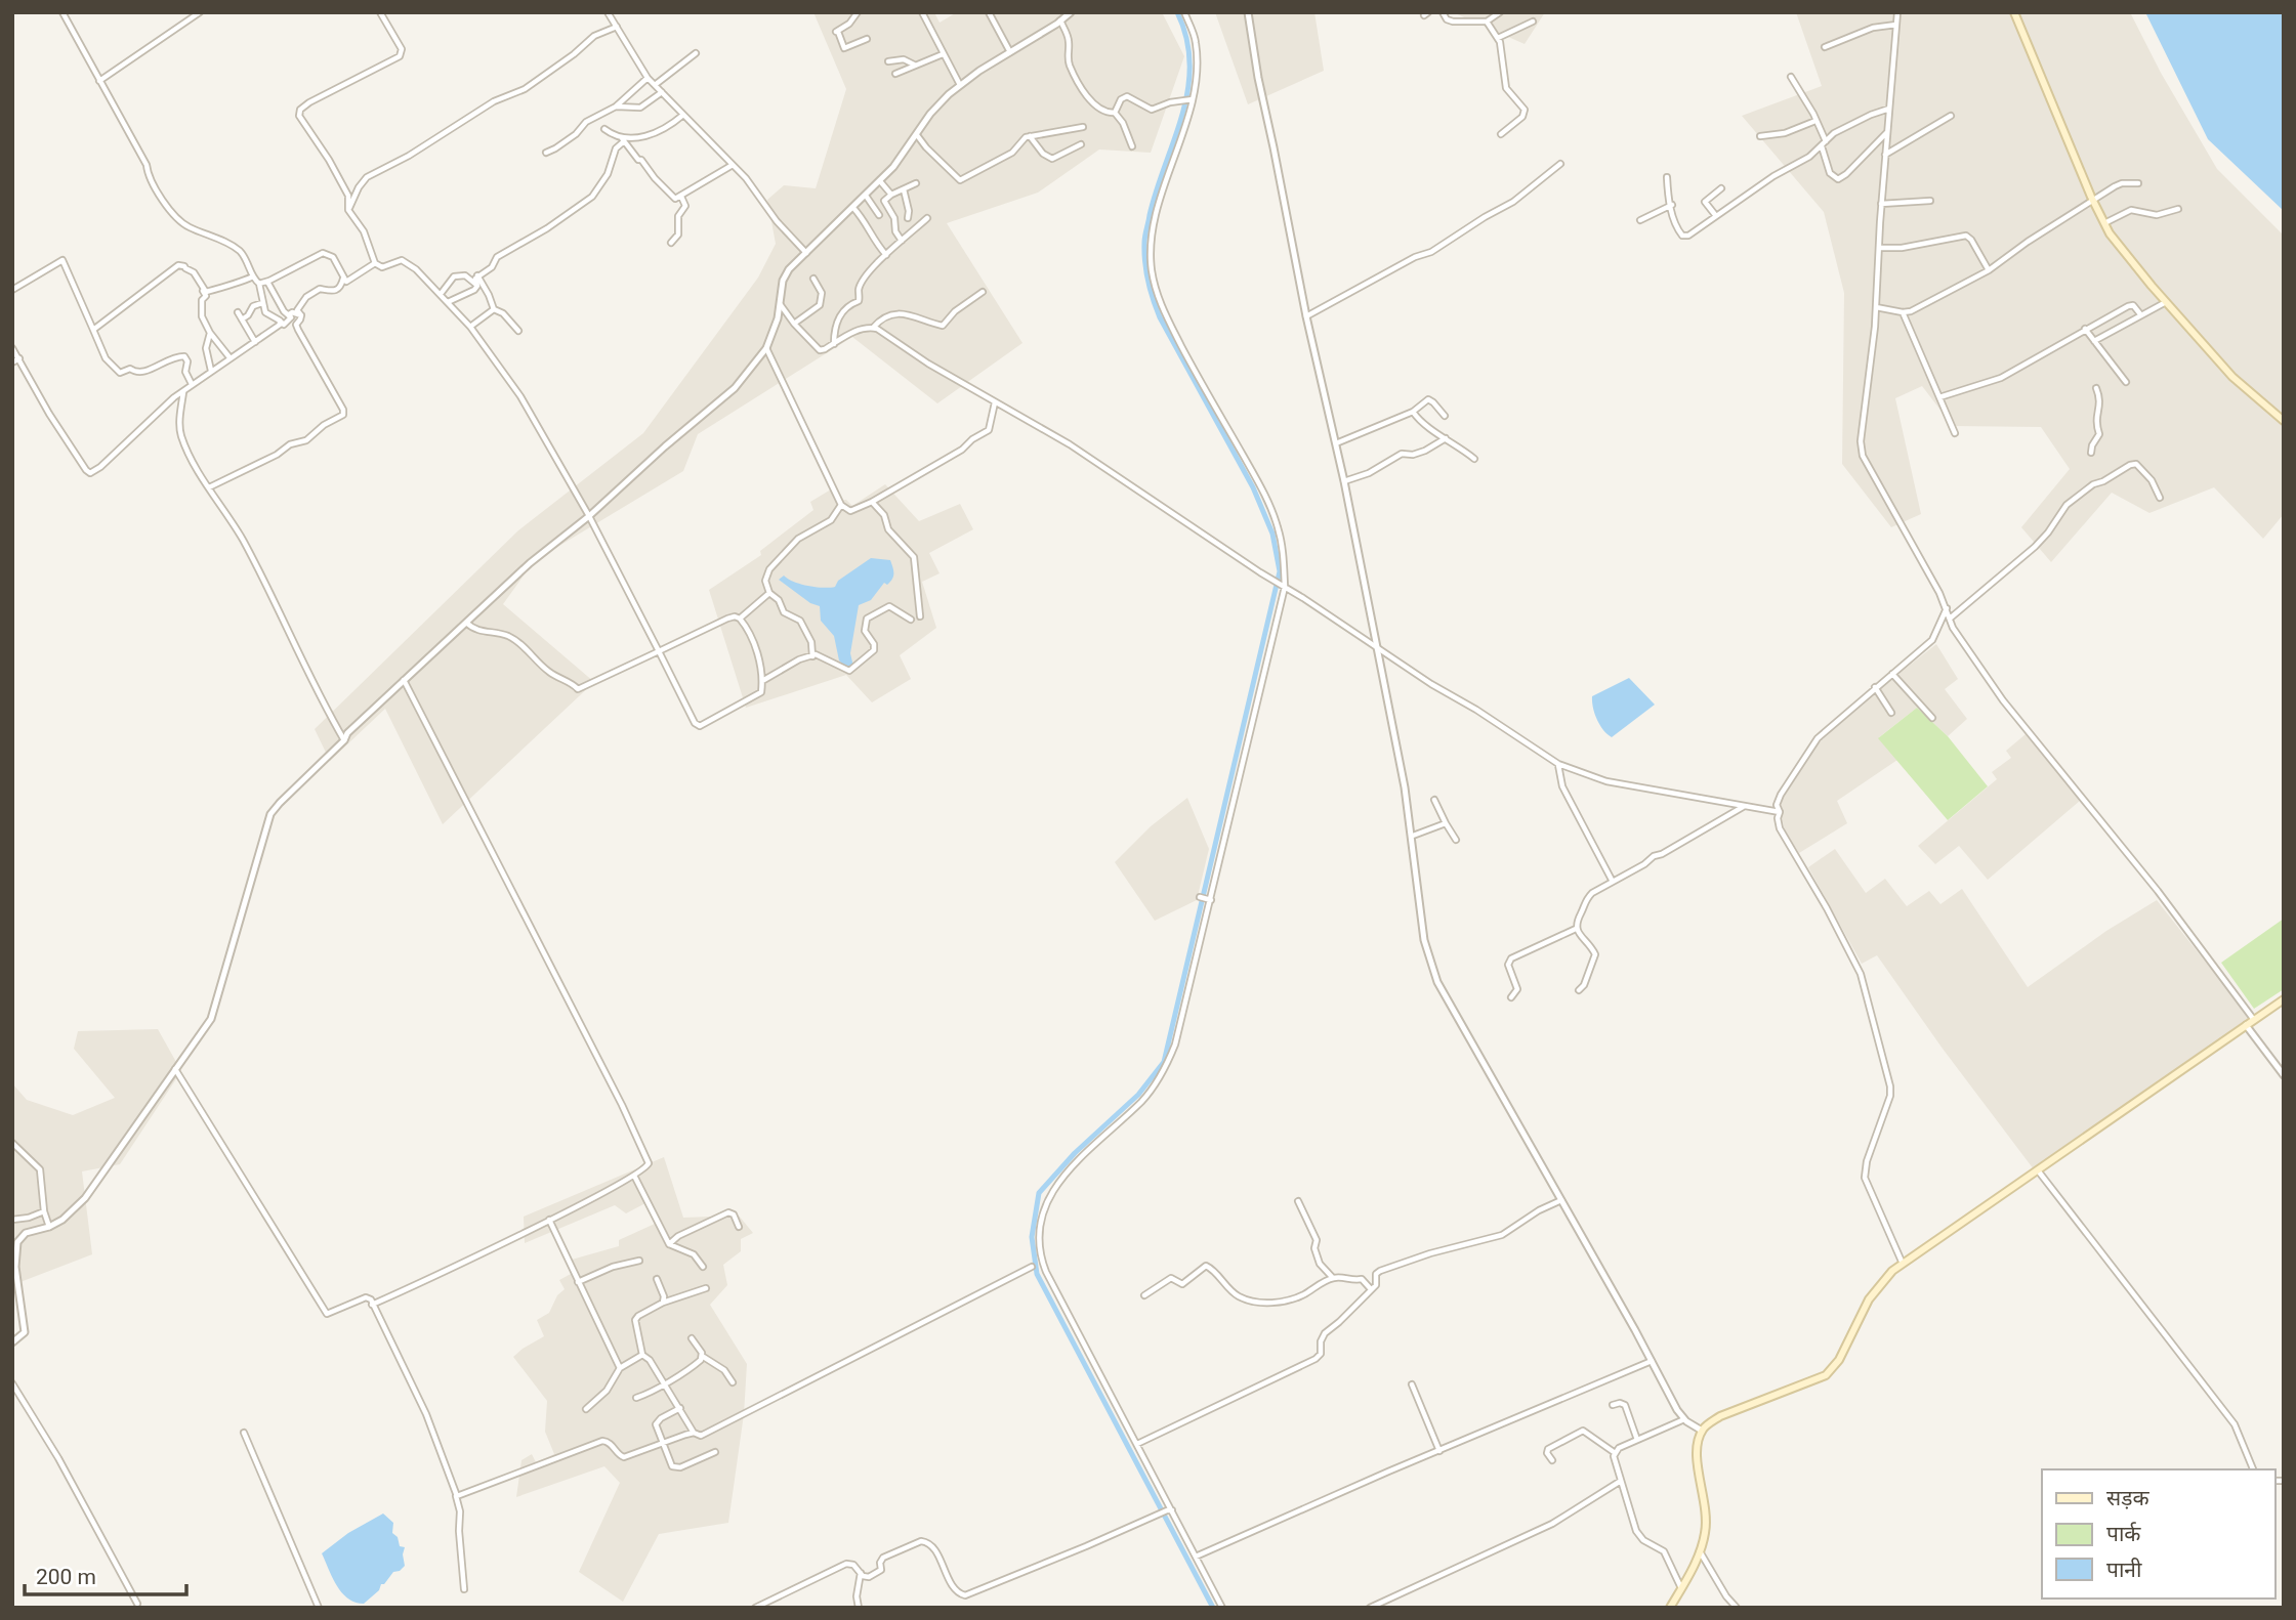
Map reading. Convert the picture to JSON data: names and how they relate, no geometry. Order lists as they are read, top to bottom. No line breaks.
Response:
{"legend":["सड़क","पार्क","पानी"],"scale_bar":"200 m"}
